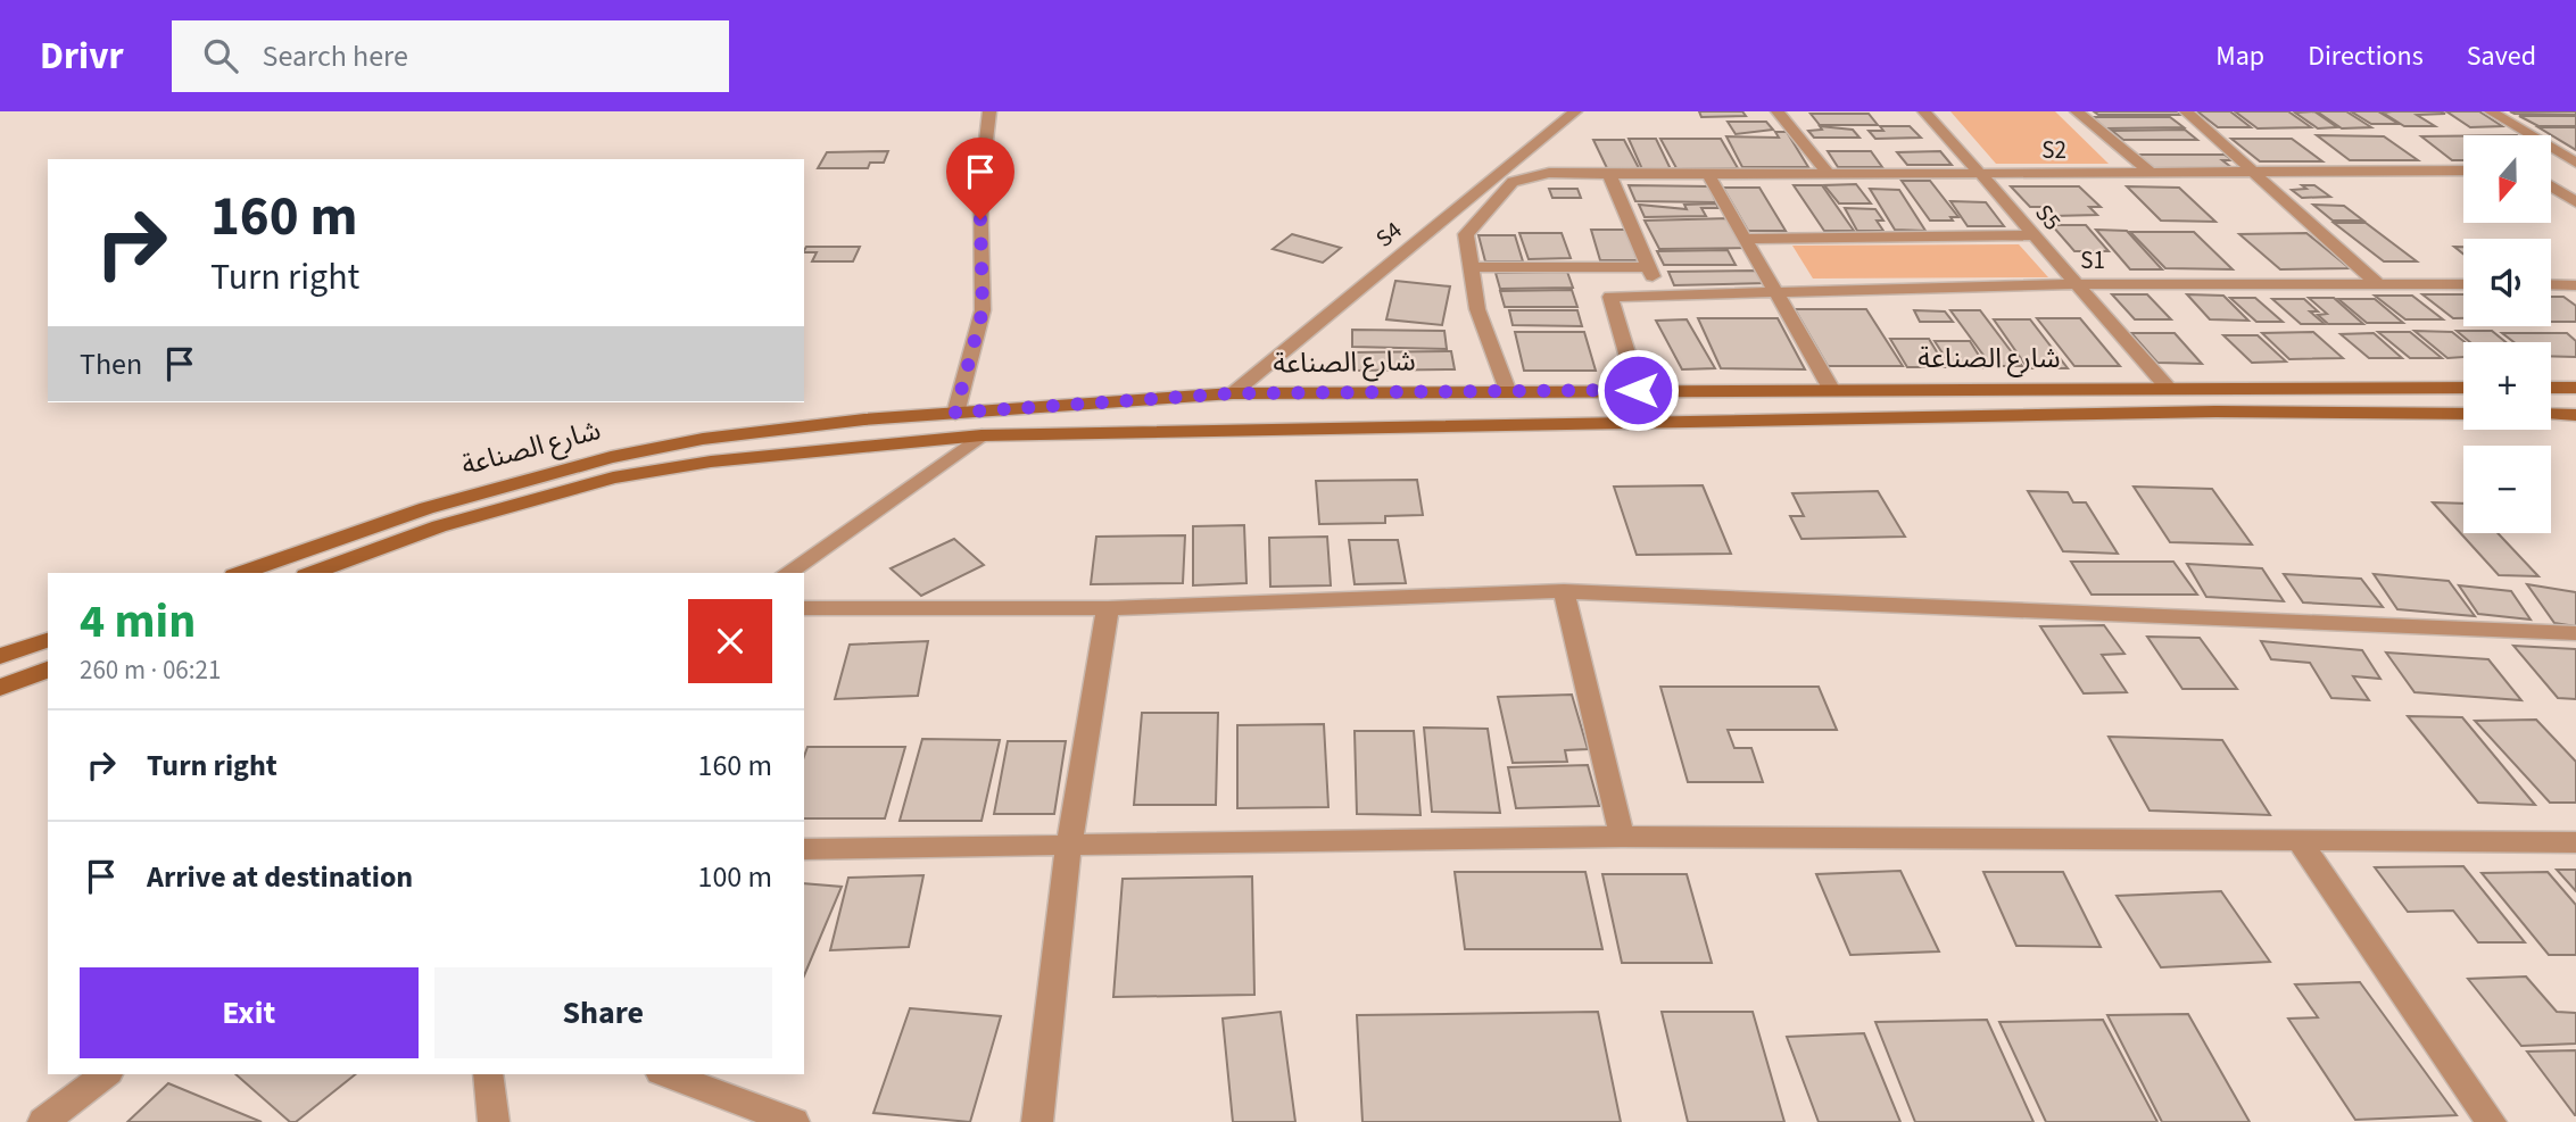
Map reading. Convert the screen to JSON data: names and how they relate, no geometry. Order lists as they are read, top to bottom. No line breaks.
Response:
{"streets":{"main road":["شارع الصناعة"],"street":["S2","S5","S4","S1"]},"crossings":[["S2","S5"],["S5","S1"],["S5","شارع الصناعة"],["S4","شارع الصناعة"],["S1","شارع الصناعة"]],"north":"bottom","page":{"header":"Drivr","search":"Search here","nav":["Map","Directions","Saved"],"map_buttons":["+","−"],"turn":["160 m","Turn right"],"then":"Then","heading":["4 min","260 m · 06:21"],"list":[{"name":"Turn right","value":"160 m"},{"name":"Arrive at destination","value":"100 m"}],"buttons":["Exit","Share"]}}
